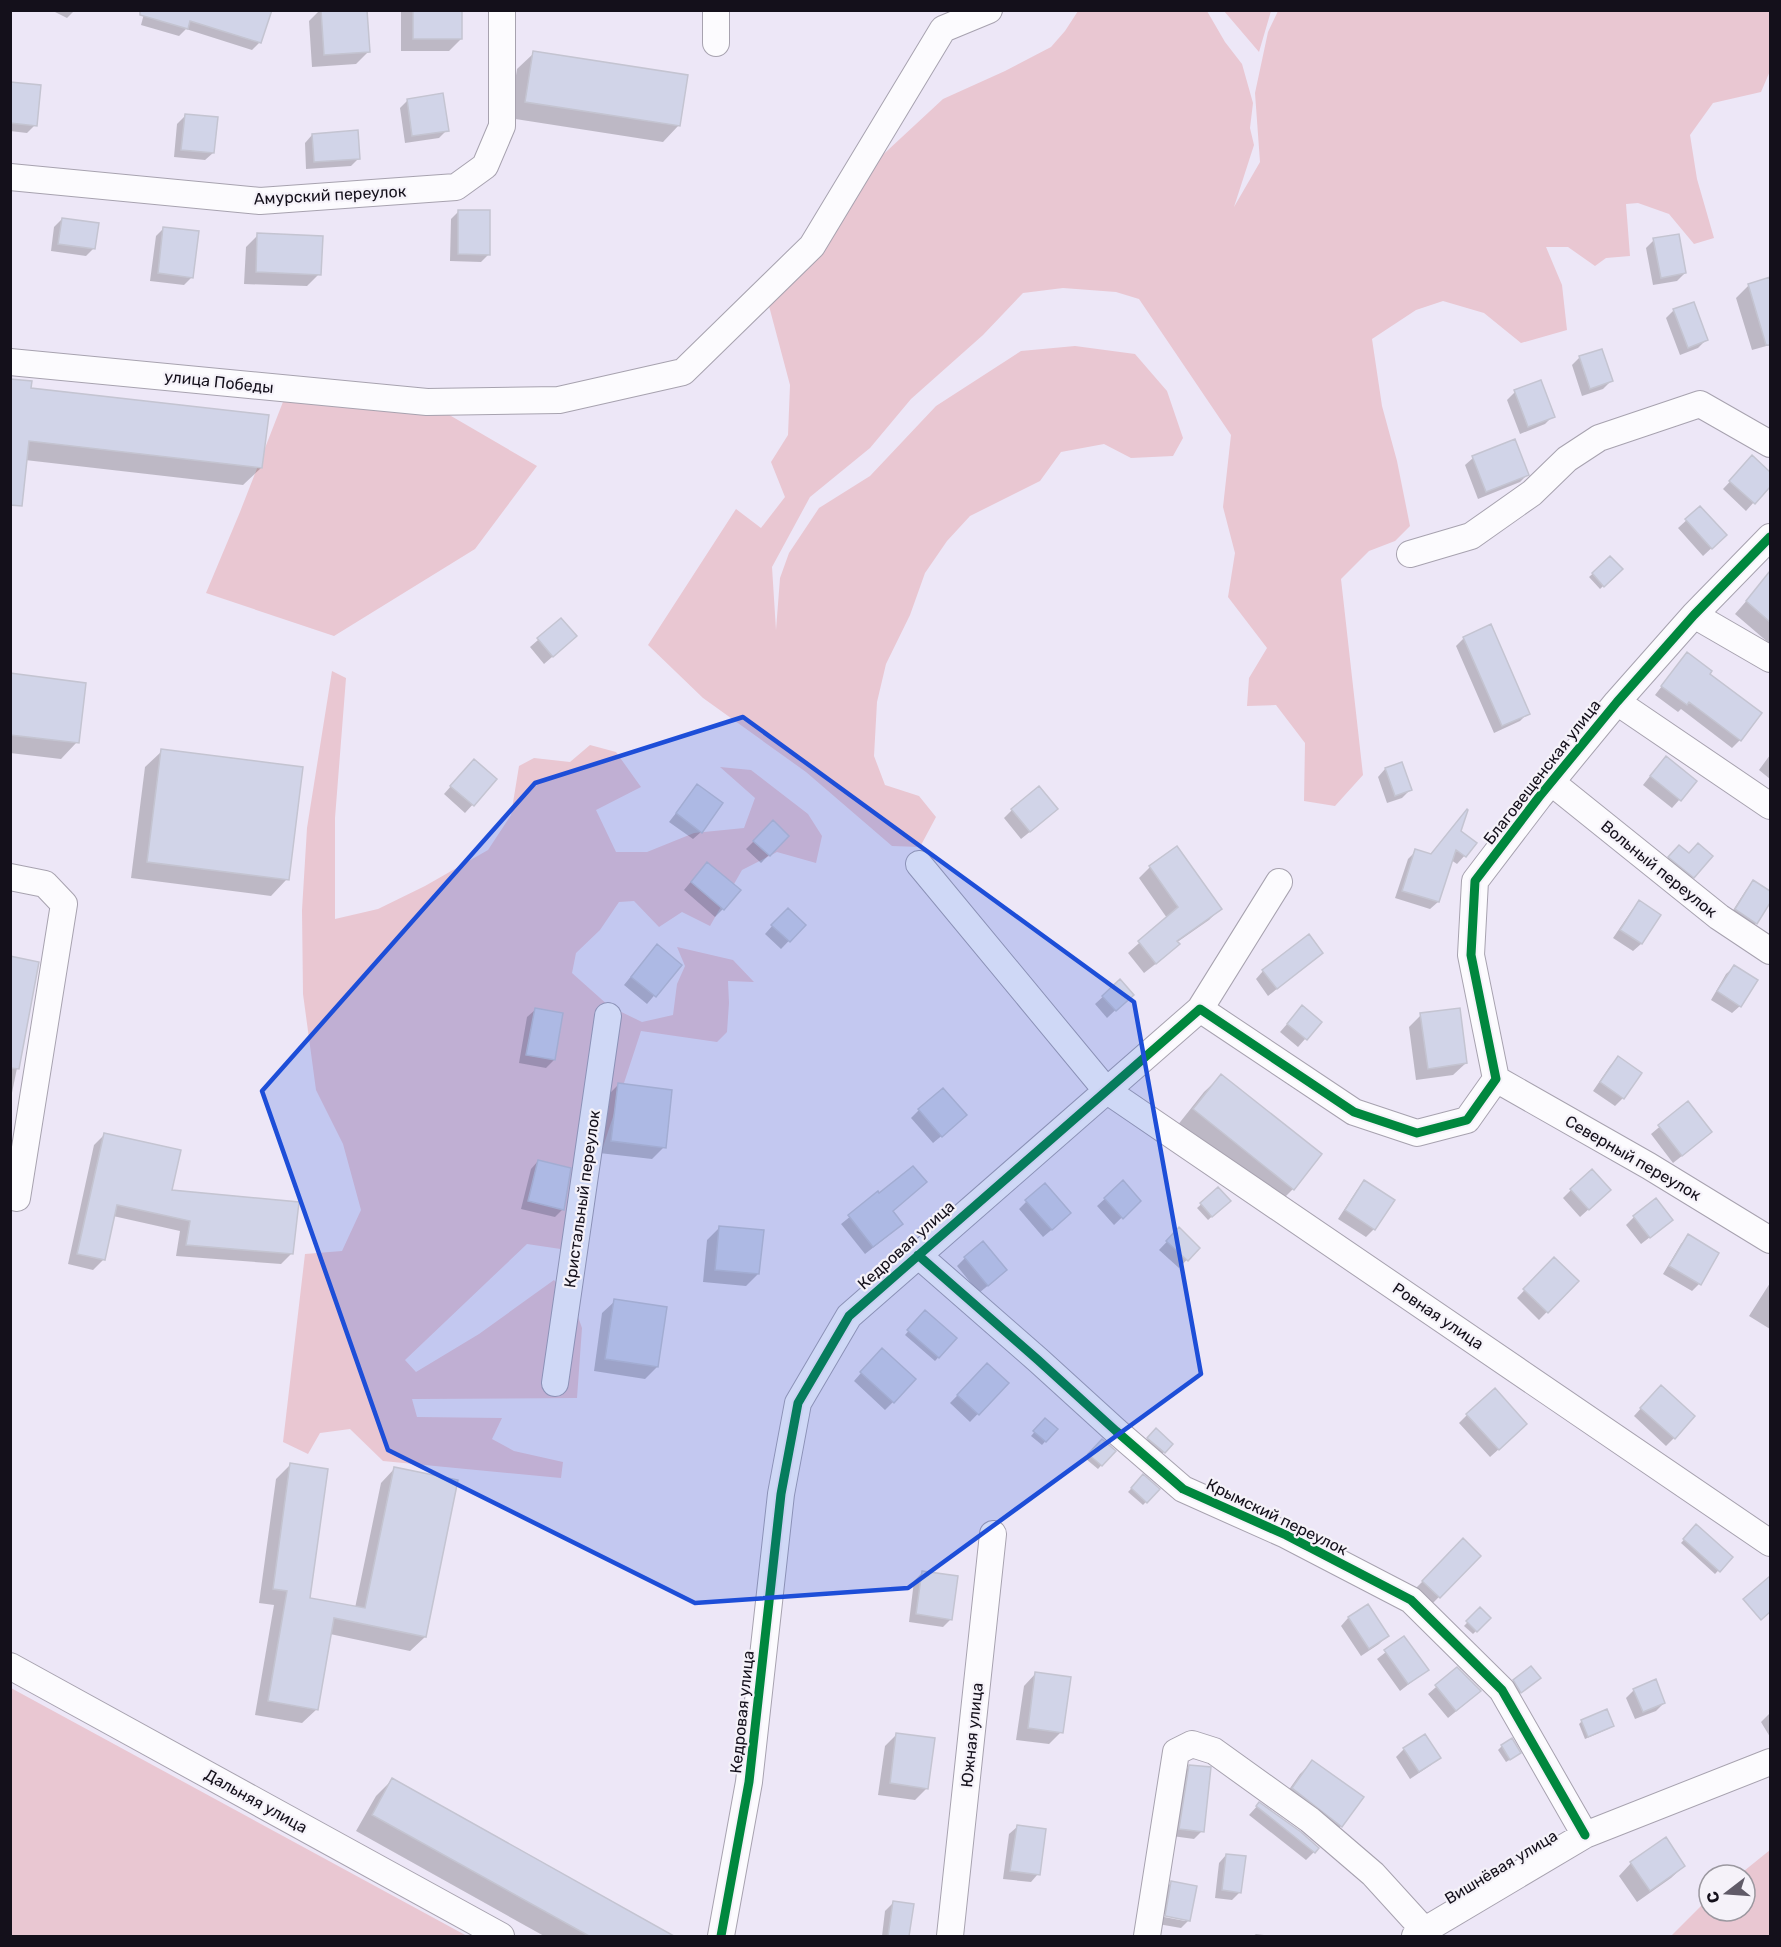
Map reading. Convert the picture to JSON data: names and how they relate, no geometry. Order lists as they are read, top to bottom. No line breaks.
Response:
{"streets":{"street":["Амурский переулок","улица Победы","Благовещенская улица","Вольный переулок","Северный переулок","Кристальный переулок","Кедровая улица","Ровная улица","Крымский переулок","Южная улица","Дальняя улица","Вишнёвая улица"]},"crossings":[["Благовещенская улица","Вольный переулок"],["Благовещенская улица","Северный переулок"],["Кедровая улица","Ровная улица"],["Кедровая улица","Крымский переулок"],["Крымский переулок","Вишнёвая улица"]],"north":"left"}
